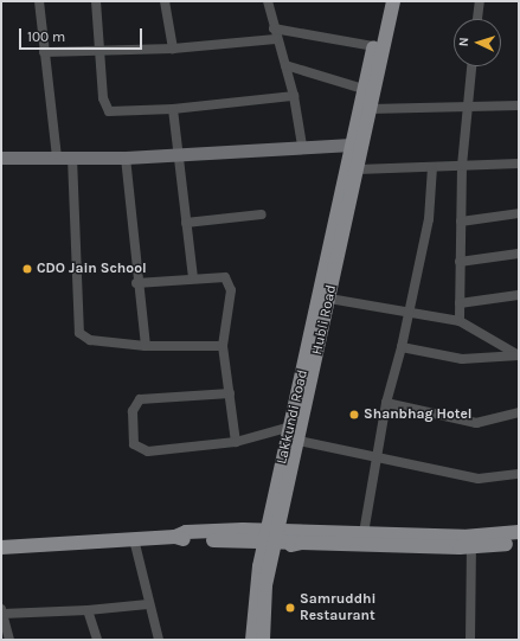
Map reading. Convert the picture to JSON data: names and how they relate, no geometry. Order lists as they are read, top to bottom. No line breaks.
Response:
{"streets":{"main road":["Hubli Road","Lakkundi Road"]},"crossings":[["Hubli Road","Lakkundi Road"]],"places":["CDO Jain School","Shanbhag Hotel","Samruddhi Restaurant"],"scale_bar":"100 m","north":"left"}
